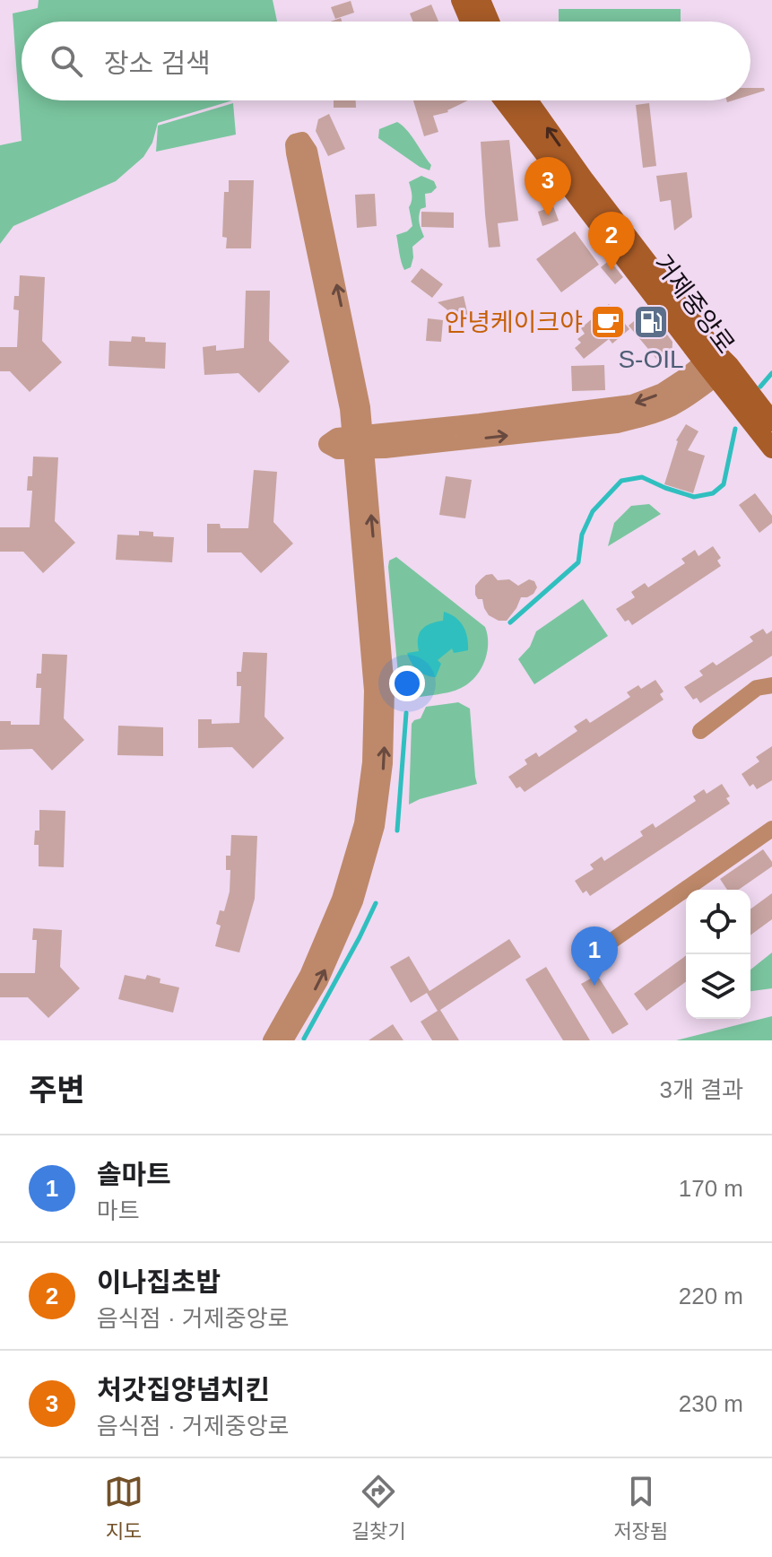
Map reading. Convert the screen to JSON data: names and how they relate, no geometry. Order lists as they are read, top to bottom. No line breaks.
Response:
{"streets":{"main road":["거제중앙로"]},"places":{"cafe":["안녕케이크야"],"fuel station":["S-OIL"]},"page":{"search":"장소 검색","pins":["3","2","1"],"heading":["주변","3개 결과"],"list":[{"mark":"1","name":"솔마트","note":"마트","value":"170 m"},{"mark":"2","name":"이나집초밥","note":"음식점 · 거제중앙로","value":"220 m"},{"mark":"3","name":"처갓집양념치킨","note":"음식점 · 거제중앙로","value":"230 m"}],"nav":["지도","길찾기","저장됨"]}}
